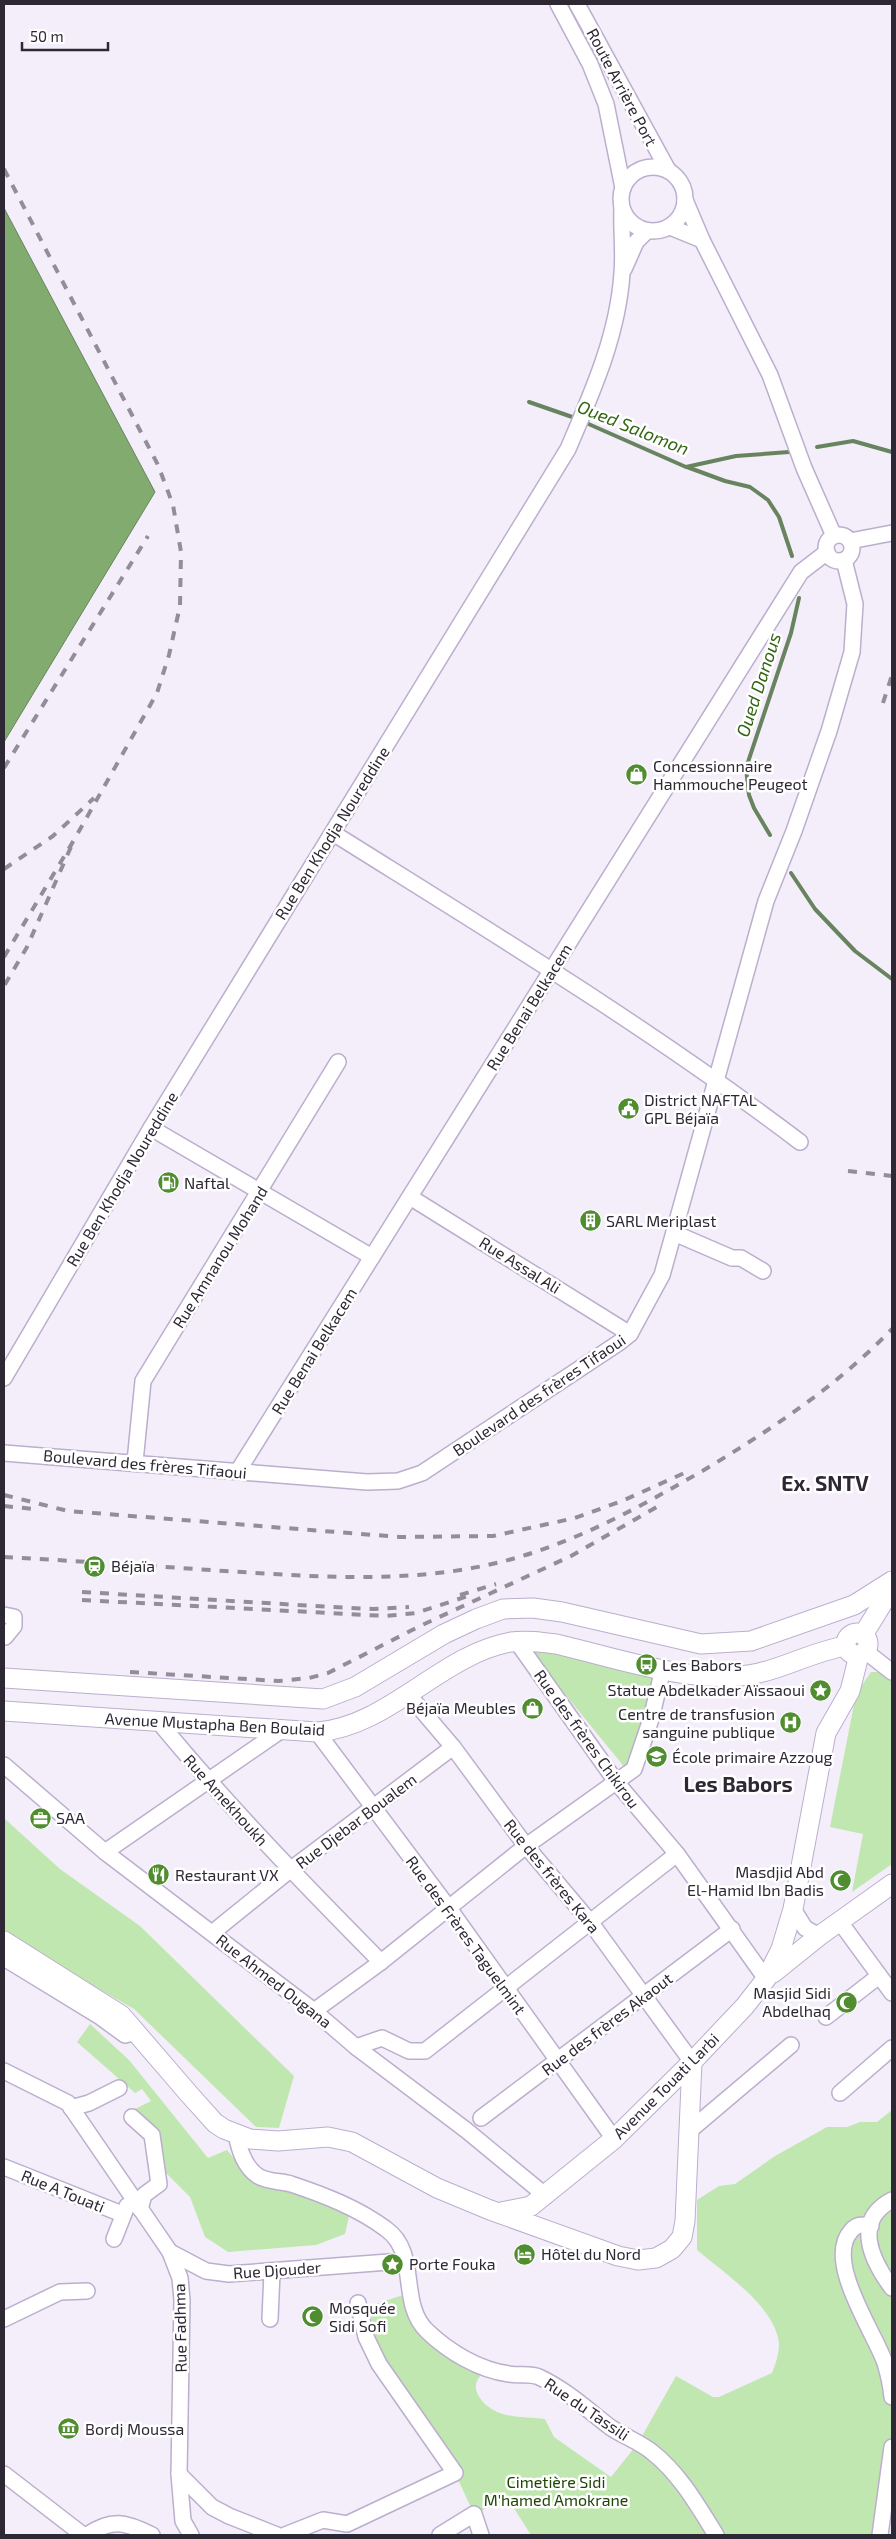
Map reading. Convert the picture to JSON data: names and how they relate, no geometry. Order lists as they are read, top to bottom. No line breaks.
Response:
{"streets":{"main road":["Avenue Mustapha Ben Boulaid","Avenue Touati Larbi"],"street":["Route Arrière Port","Rue Ben Khodja Noureddine","Rue Benai Belkacem","Rue Amnanou Mohand","Rue Assal Ali","Boulevard des frères Tifaoui","Rue des frères Chikirou","Rue Amekhoukh","Rue Djebar Boualem","Rue des frères Kara","Rue des Frères Taguelmint","Rue Ahmed Ougana","Rue des frères Akaout","Rue A Touati","Rue Djouder","Rue Fadhma","Rue du Tassili"]},"crossings":[["Route Arrière Port","Rue Ben Khodja Noureddine"],["Rue Benai Belkacem","Rue Assal Ali"],["Rue Benai Belkacem","Boulevard des frères Tifaoui"],["Rue Amnanou Mohand","Boulevard des frères Tifaoui"],["Rue Assal Ali","Boulevard des frères Tifaoui"],["Avenue Mustapha Ben Boulaid","Rue des frères Chikirou"],["Avenue Mustapha Ben Boulaid","Rue Amekhoukh"],["Avenue Mustapha Ben Boulaid","Rue des frères Kara"],["Avenue Mustapha Ben Boulaid","Rue des Frères Taguelmint"],["Avenue Mustapha Ben Boulaid","Avenue Touati Larbi"],["Rue des frères Chikirou","Rue des frères Akaout"],["Rue des frères Chikirou","Avenue Touati Larbi"],["Rue Amekhoukh","Rue Djebar Boualem"],["Rue Djebar Boualem","Rue des frères Kara"],["Rue Djebar Boualem","Rue des Frères Taguelmint"],["Rue Djebar Boualem","Rue Ahmed Ougana"],["Rue des frères Kara","Rue des frères Akaout"],["Rue des frères Kara","Avenue Touati Larbi"],["Rue des Frères Taguelmint","Rue des frères Akaout"],["Rue des Frères Taguelmint","Avenue Touati Larbi"],["Rue Ahmed Ougana","Avenue Touati Larbi"],["Rue Djouder","Rue Fadhma"],["Rue Djouder","Rue du Tassili"]],"districts":["Ex. SNTV","Les Babors"],"water":["Oued Salomon","Oued Danous"],"parks":["Cimetière Sidi M'hamed Amokrane"],"places":{"shop":["Concessionnaire Hammouche Peugeot","Béjaïa Meubles"],"public building":["District NAFTAL GPL Béjaïa"],"fuel station":["Naftal"],"building":["SARL Meriplast"],"station":["Béjaïa"],"bus stop":["Les Babors"],"place":["Statue Abdelkader Aïssaoui","Porte Fouka"],"hospital":["Centre de transfusion sanguine publique"],"school or university":["École primaire Azzoug"],"office":["SAA"],"restaurant":["Restaurant VX"],"mosque":["Masdjid Abd El-Hamid Ibn Badis","Masjid Sidi Abdelhaq","Mosquée Sidi Sofi"],"hotel":["Hôtel du Nord"],"museum":["Bordj Moussa"]},"scale_bar":"50 m"}
